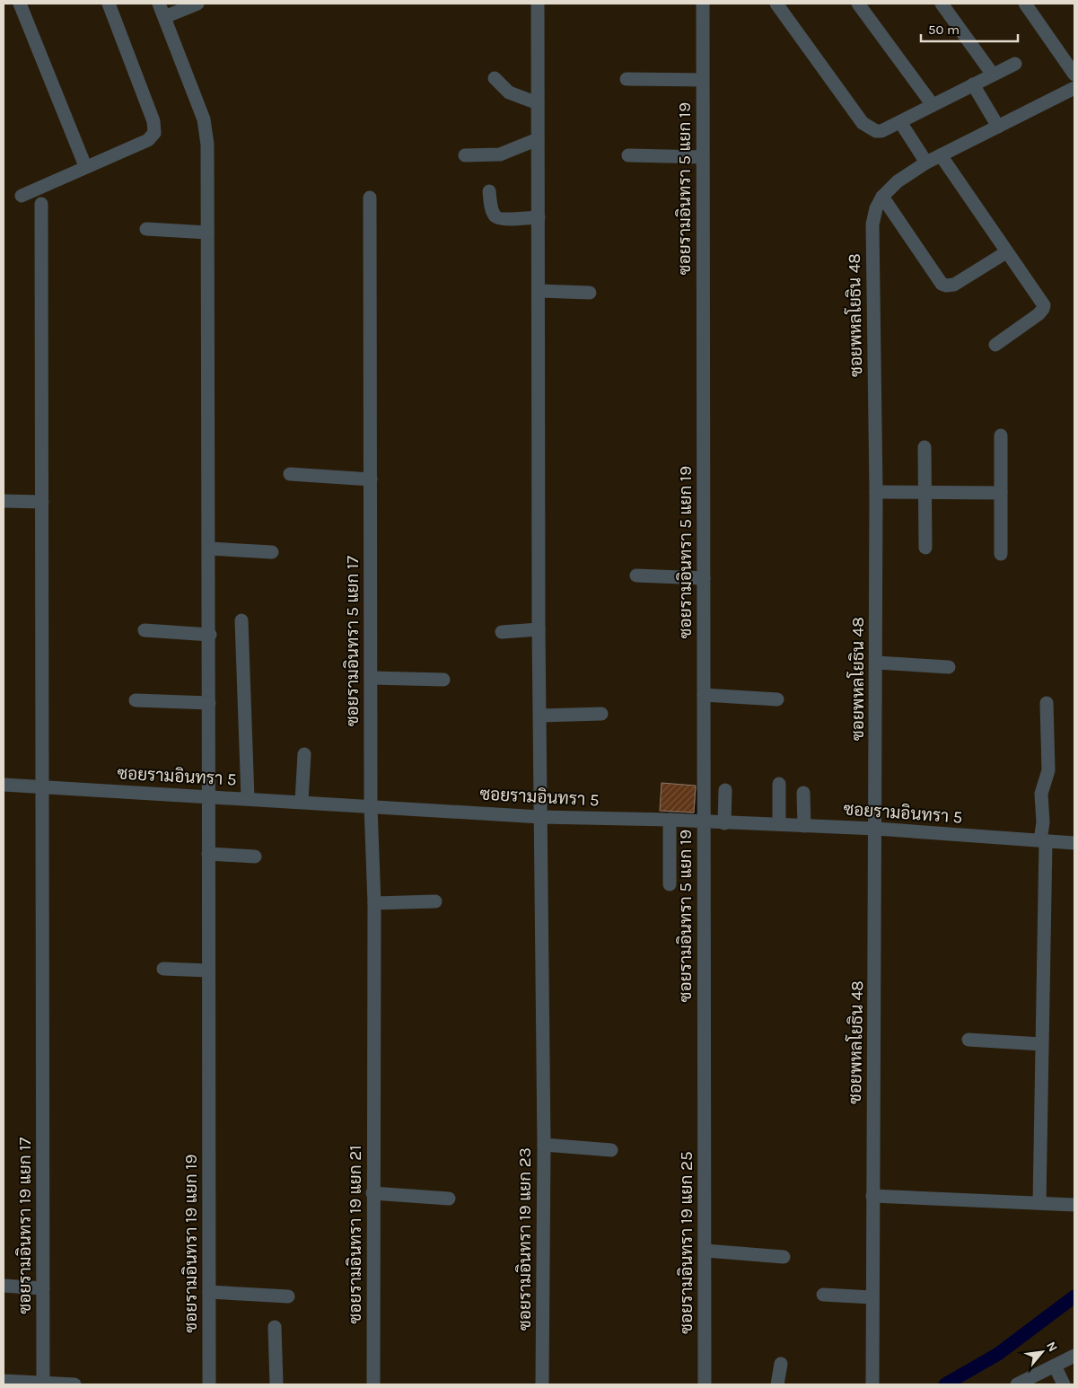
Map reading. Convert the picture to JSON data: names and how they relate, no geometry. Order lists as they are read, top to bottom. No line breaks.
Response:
{"streets":{"street":["ซอยรามอินทรา 5 แยก 19","ซอยพหลโยธิน 48","ซอยรามอินทรา 5 แยก 17","ซอยรามอินทรา 5","ซอยรามอินทรา 19 แยก 17","ซอยรามอินทรา 19 แยก 21","ซอยรามอินทรา 19 แยก 23","ซอยรามอินทรา 19 แยก 25","ซอยรามอินทรา 19 แยก 19"]},"crossings":[["ซอยรามอินทรา 5 แยก 19","ซอยรามอินทรา 5"],["ซอยรามอินทรา 5 แยก 19","ซอยรามอินทรา 19 แยก 25"],["ซอยพหลโยธิน 48","ซอยรามอินทรา 5"],["ซอยรามอินทรา 5 แยก 17","ซอยรามอินทรา 5"],["ซอยรามอินทรา 5 แยก 17","ซอยรามอินทรา 19 แยก 21"],["ซอยรามอินทรา 5","ซอยรามอินทรา 19 แยก 17"],["ซอยรามอินทรา 5","ซอยรามอินทรา 19 แยก 23"],["ซอยรามอินทรา 5","ซอยรามอินทรา 19 แยก 19"]],"scale_bar":"50 m","north":"top right"}
